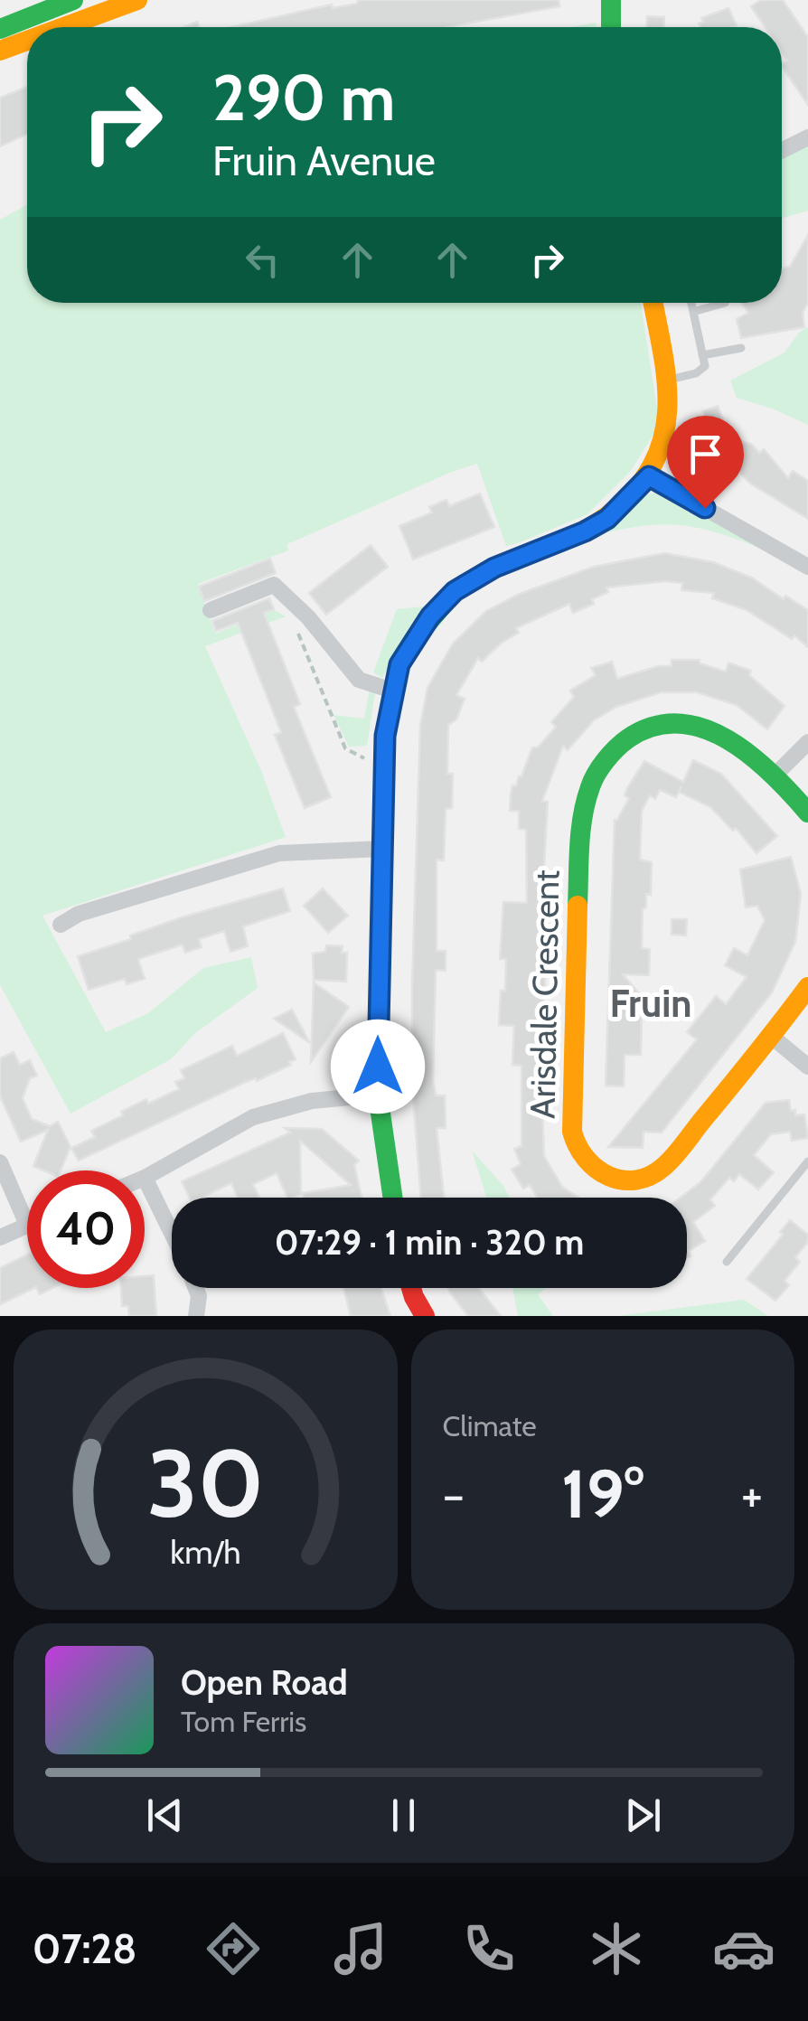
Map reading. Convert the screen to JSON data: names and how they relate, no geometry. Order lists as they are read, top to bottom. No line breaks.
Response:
{"streets":{"street":["Arisdale Crescent"]},"districts":["Fruin"],"page":{"turn":["290 m","Fruin Avenue"],"limit":"40","trip":"07:29 · 1 min · 320 m","tile":"Climate","heat":["−","19°","+"],"song":["Open Road","Tom Ferris"],"tabs":"07:28","gauge":["30","km/h"]}}
